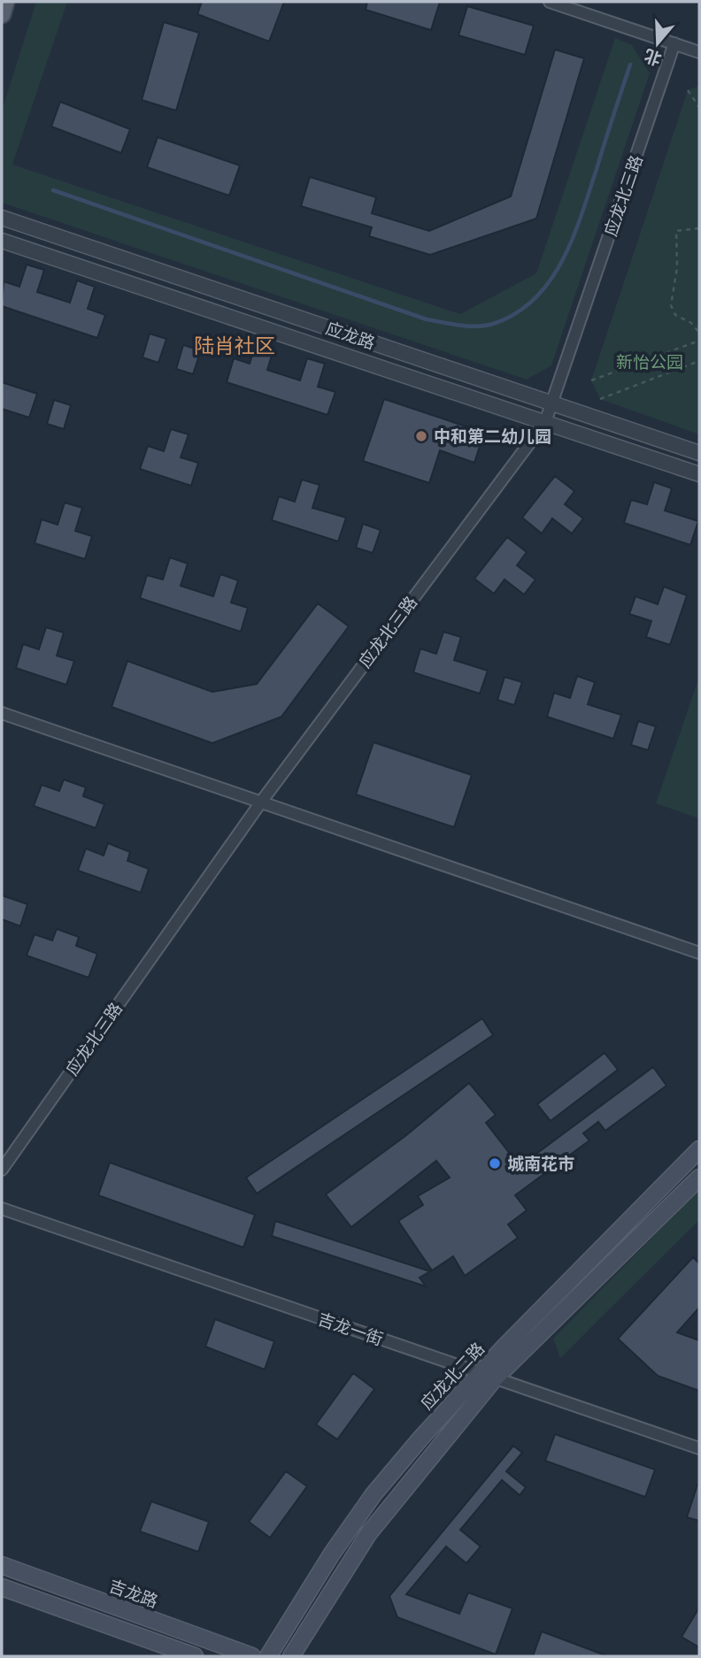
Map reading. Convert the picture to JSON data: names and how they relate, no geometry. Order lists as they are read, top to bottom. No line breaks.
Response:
{"streets":{"main road":["应龙北二路","吉龙路"],"street":["应龙北三路","应龙路","吉龙一街"]},"crossings":[["应龙北三路","应龙路"],["吉龙一街","应龙北二路"]],"districts":["陆肖社区"],"parks":["新怡公园"],"places":["中和第二幼儿园","城南花市"],"north":"bottom"}
